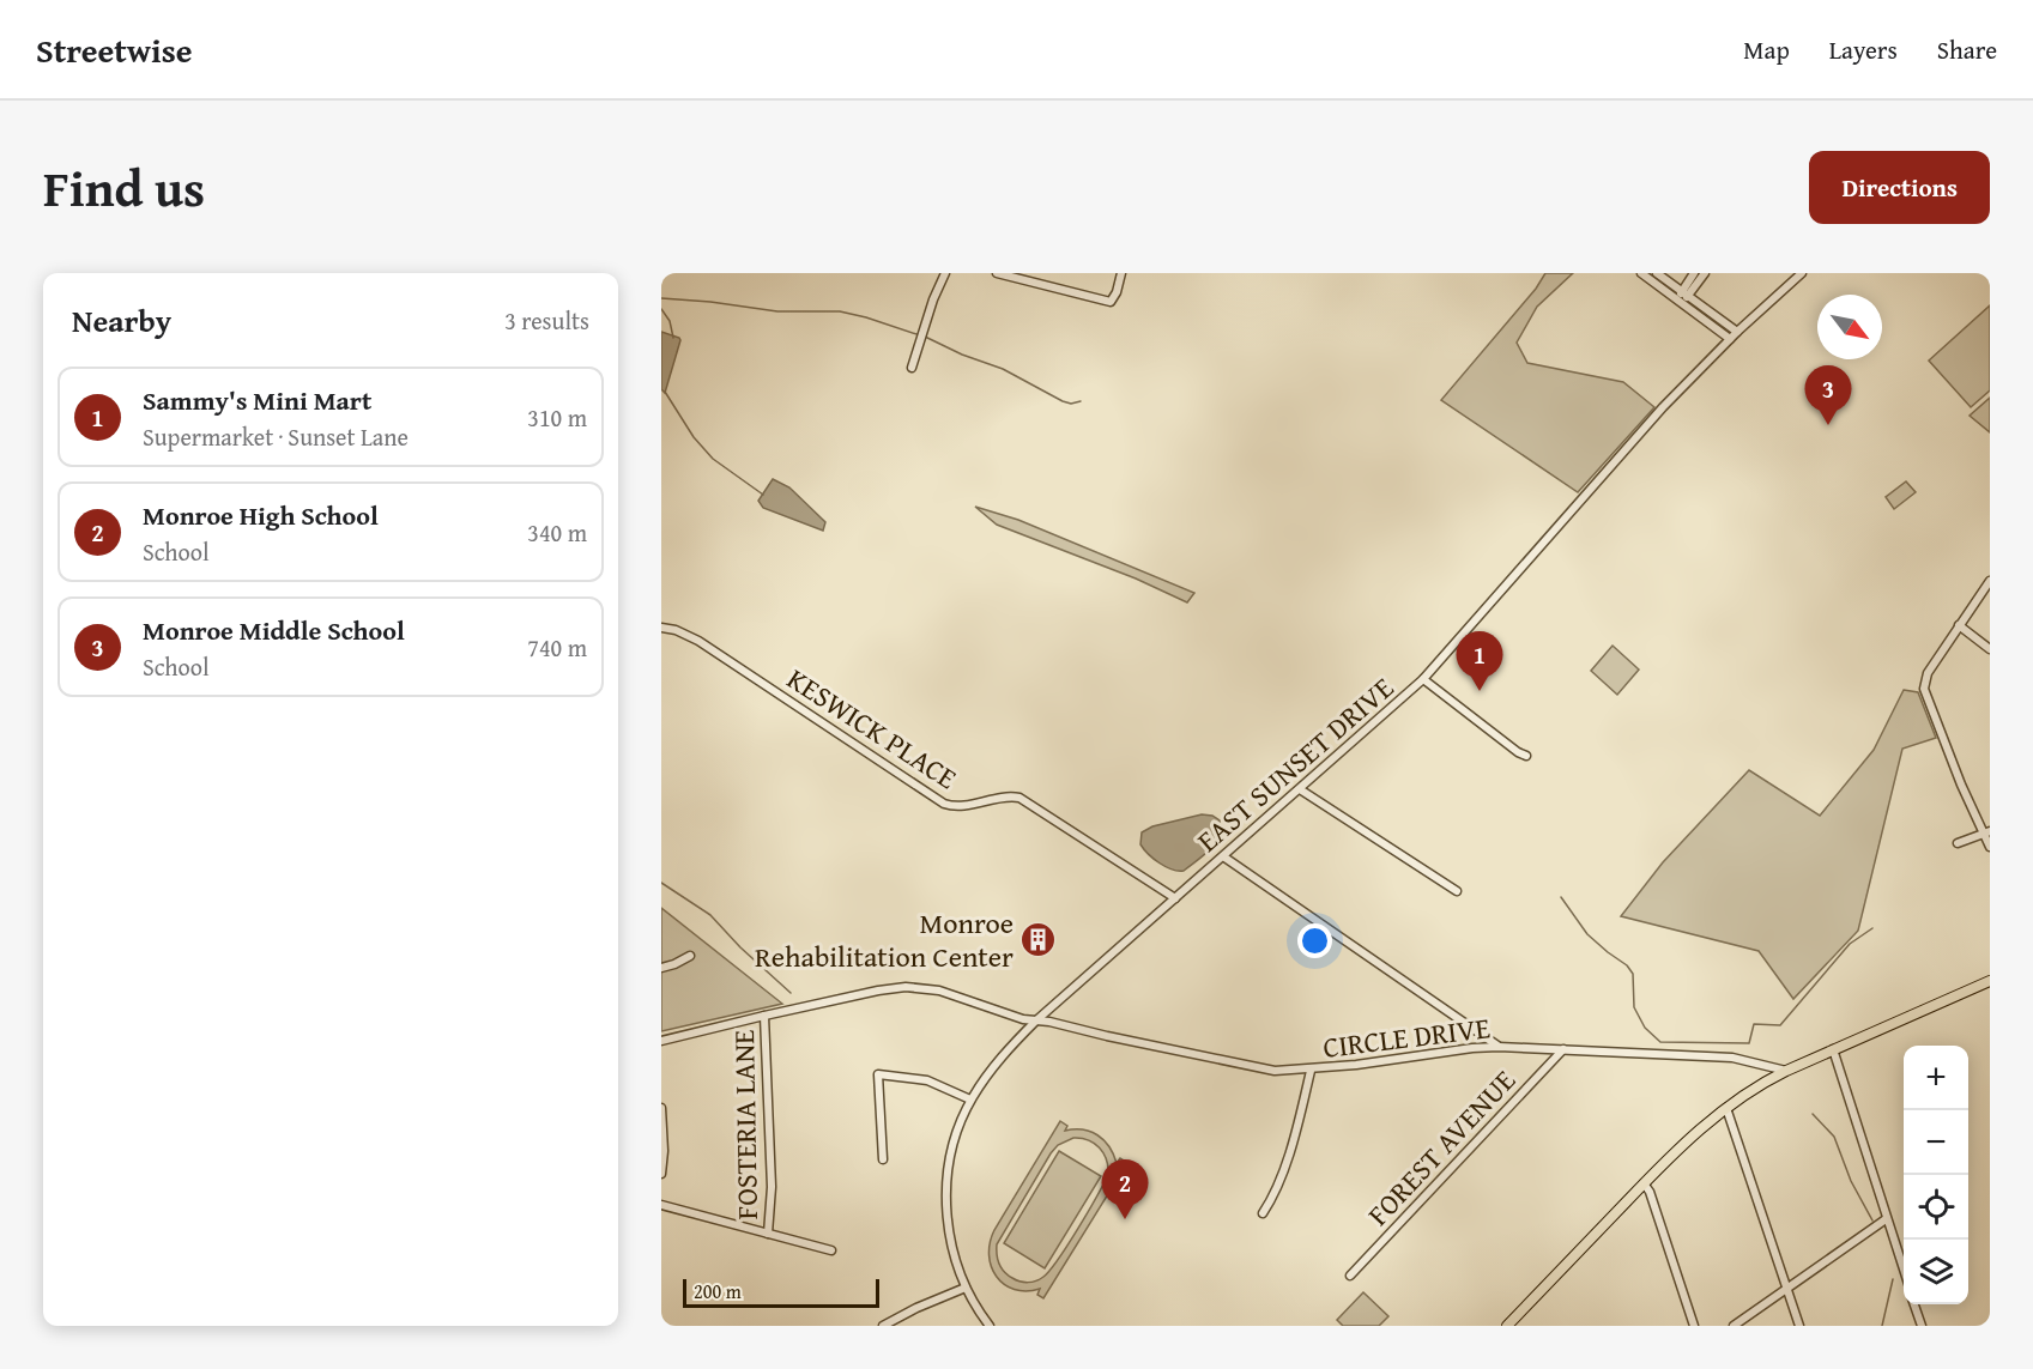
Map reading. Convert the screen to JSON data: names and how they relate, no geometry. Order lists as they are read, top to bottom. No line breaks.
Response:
{"streets":{"street":["KESWICK PLACE","EAST SUNSET DRIVE","CIRCLE DRIVE","FOSTERIA LANE","FOREST AVENUE"]},"crossings":[["KESWICK PLACE","EAST SUNSET DRIVE"],["EAST SUNSET DRIVE","CIRCLE DRIVE"],["CIRCLE DRIVE","FOSTERIA LANE"],["CIRCLE DRIVE","FOREST AVENUE"]],"places":{"building":["Monroe Rehabilitation Center"]},"scale_bar":"200 m","north":"bottom right","page":{"header":"Streetwise","nav":["Map","Layers","Share"],"title":"Find us","buttons":"Directions","heading":["Nearby","3 results"],"pins":["3","1","2"],"list":[{"mark":"1","name":"Sammy's Mini Mart","note":"Supermarket · Sunset Lane","value":"310 m"},{"mark":"2","name":"Monroe High School","note":"School","value":"340 m"},{"mark":"3","name":"Monroe Middle School","note":"School","value":"740 m"}],"map_buttons":["+","−"],"scale":"200 m"}}
